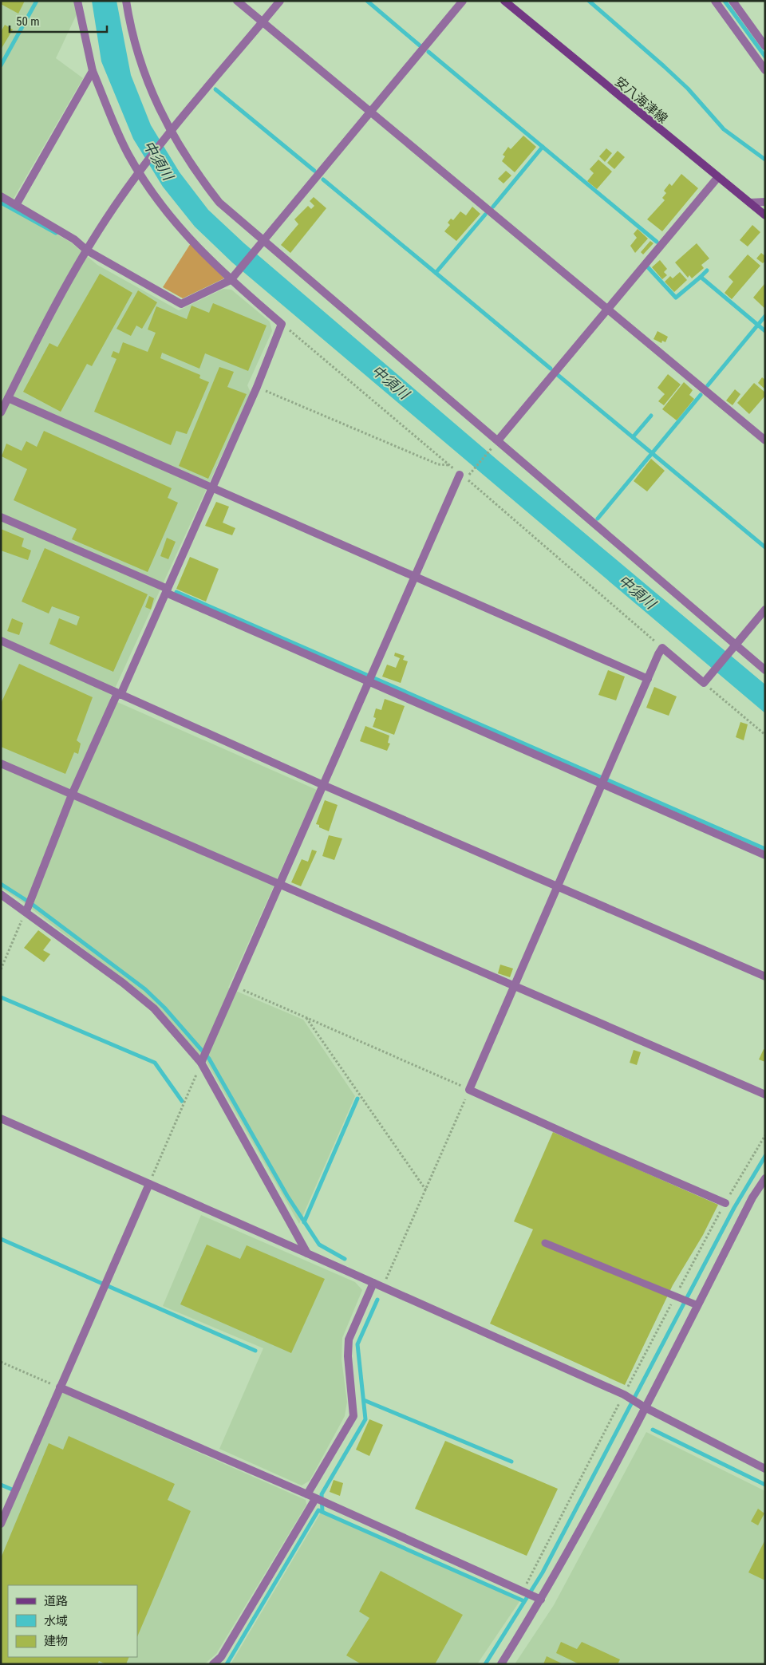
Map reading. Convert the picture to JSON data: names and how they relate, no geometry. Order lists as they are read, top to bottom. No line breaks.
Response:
{"streets":{"main road":["安八海津線"]},"water":["中須川"],"legend":["道路","水域","建物"],"scale_bar":"50 m"}
